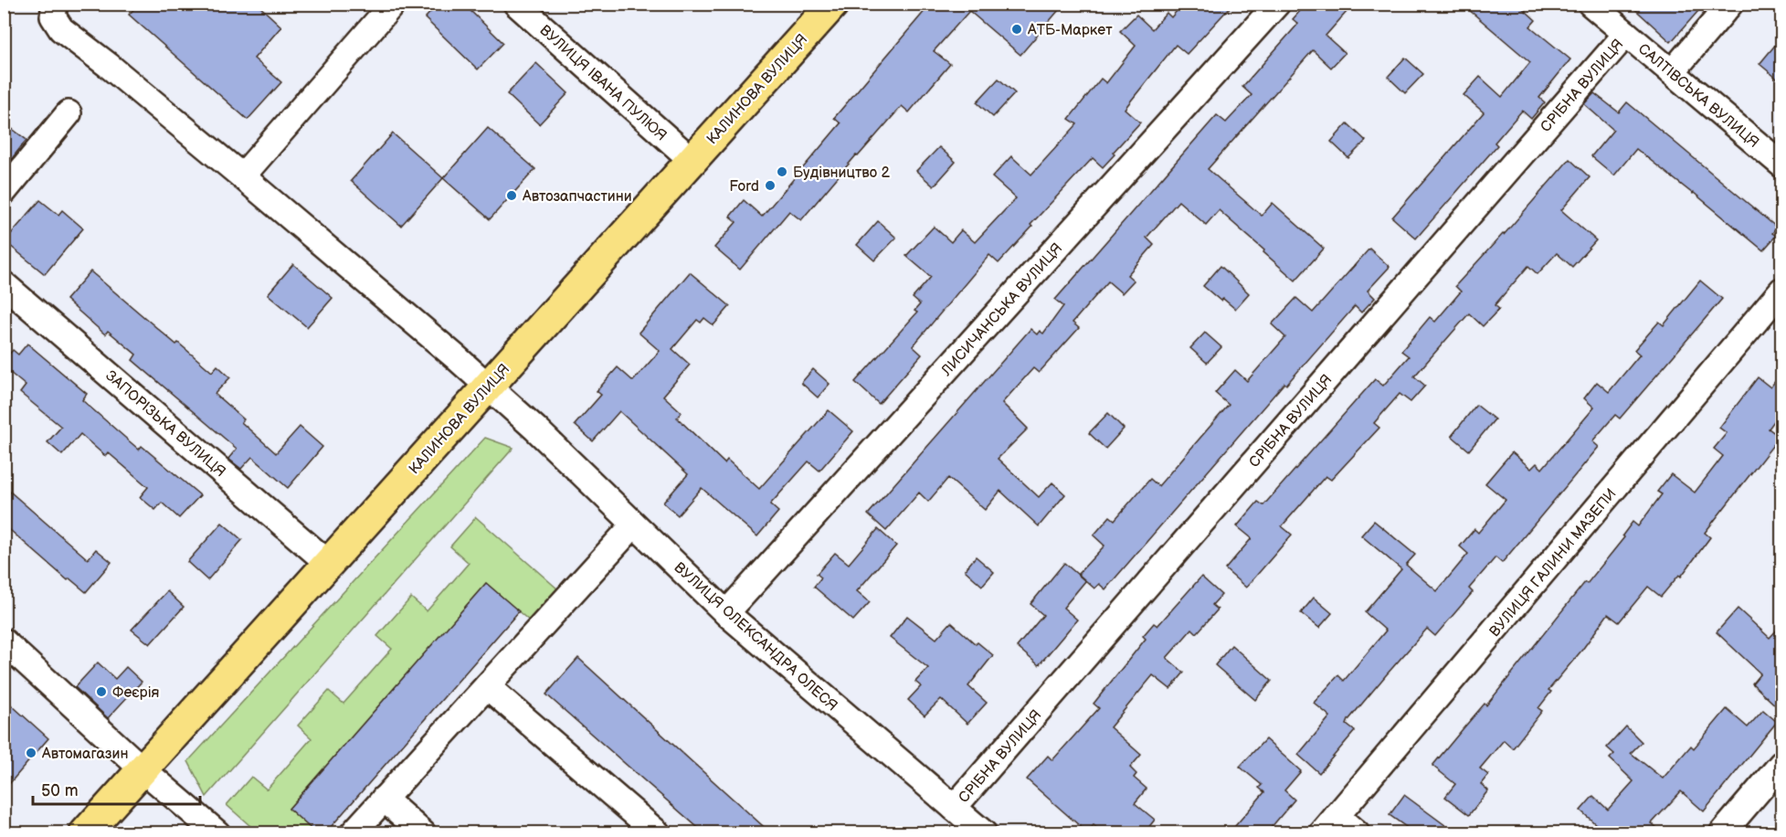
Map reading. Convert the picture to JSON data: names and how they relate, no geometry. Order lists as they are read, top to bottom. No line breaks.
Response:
{"streets":{"main road":["КАЛИНОВА ВУЛИЦЯ"],"street":["ВУЛИЦЯ ІВАНА ПУЛЮЯ","СРІБНА ВУЛИЦЯ","САЛТІВСЬКА ВУЛИЦЯ","ЛИСИЧАНСЬКА ВУЛИЦЯ","ЗАПОРІЗЬКА ВУЛИЦЯ","ВУЛИЦЯ ГАЛИНИ МАЗЕПИ","ВУЛИЦЯ ОЛЕКСАНДРА ОЛЕСЯ"]},"crossings":[["ВУЛИЦЯ ІВАНА ПУЛЮЯ","КАЛИНОВА ВУЛИЦЯ"],["СРІБНА ВУЛИЦЯ","САЛТІВСЬКА ВУЛИЦЯ"],["СРІБНА ВУЛИЦЯ","ВУЛИЦЯ ОЛЕКСАНДРА ОЛЕСЯ"],["КАЛИНОВА ВУЛИЦЯ","ЗАПОРІЗЬКА ВУЛИЦЯ"],["КАЛИНОВА ВУЛИЦЯ","ВУЛИЦЯ ОЛЕКСАНДРА ОЛЕСЯ"],["ЛИСИЧАНСЬКА ВУЛИЦЯ","ВУЛИЦЯ ОЛЕКСАНДРА ОЛЕСЯ"]],"places":["АТБ-Маркет","Будівництво 2","Ford","Автозапчастини","Феєрія","Автомагазин"],"scale_bar":"50 m"}
